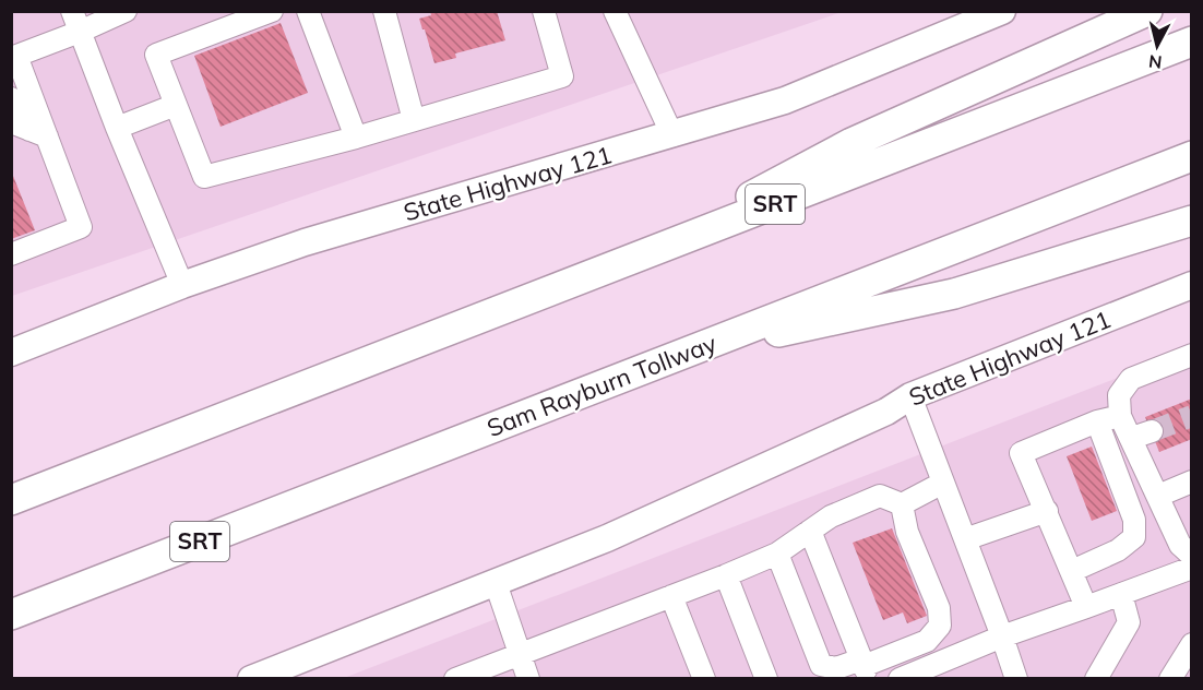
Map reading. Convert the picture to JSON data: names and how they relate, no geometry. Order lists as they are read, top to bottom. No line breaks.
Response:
{"streets":{"highway":["SRT","Sam Rayburn Tollway"],"main road":["State Highway 121"]},"north":"bottom"}
